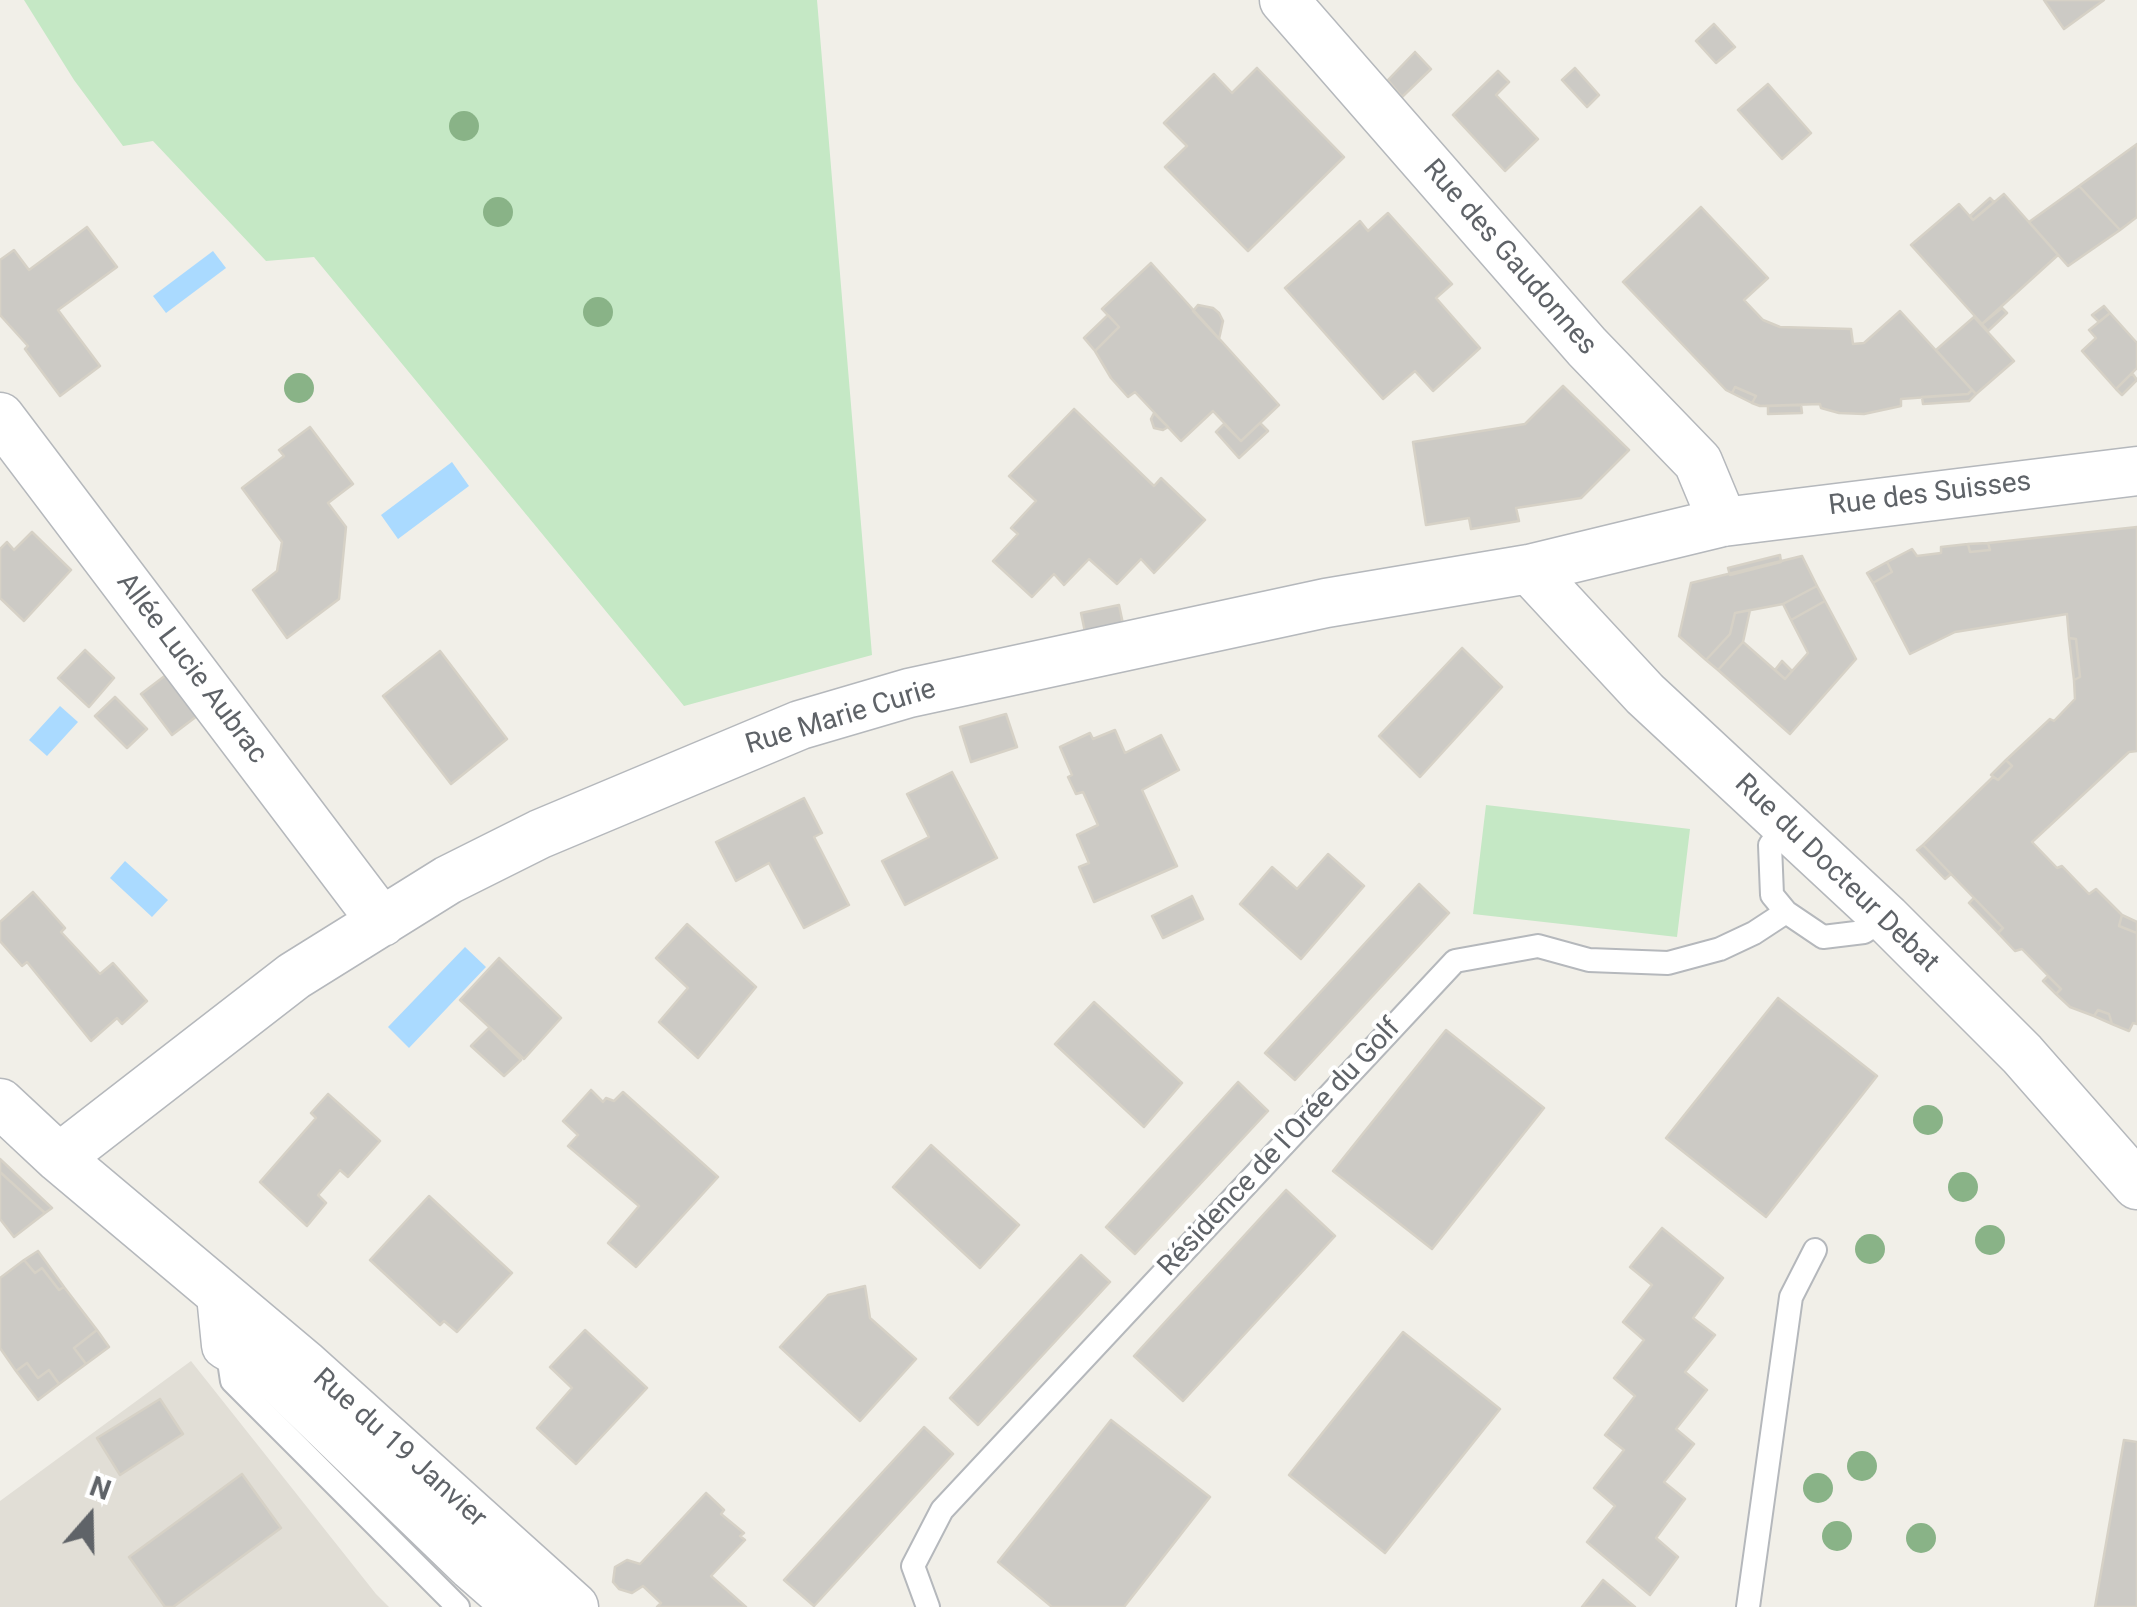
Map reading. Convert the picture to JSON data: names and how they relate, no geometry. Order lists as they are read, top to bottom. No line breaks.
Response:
{"streets":{"street":["Rue des Gaudonnes","Rue des Suisses","Allée Lucie Aubrac","Rue Marie Curie","Rue du Docteur Debat","Rue du 19 Janvier"],"lane":["Résidence de l'Orée du Golf"]},"crossings":[["Rue des Gaudonnes","Rue des Suisses"],["Rue des Gaudonnes","Rue Marie Curie"],["Rue des Suisses","Rue Marie Curie"],["Allée Lucie Aubrac","Rue Marie Curie"],["Rue Marie Curie","Rue du Docteur Debat"],["Rue Marie Curie","Rue du 19 Janvier"]],"north":"top"}
